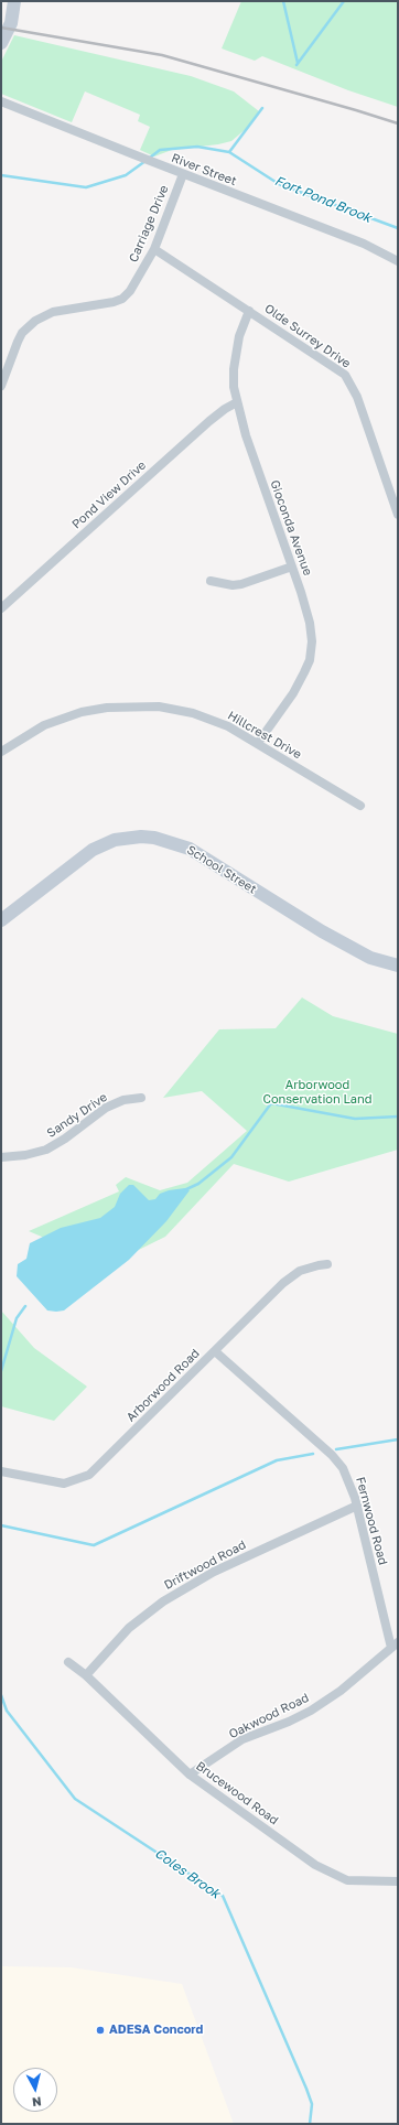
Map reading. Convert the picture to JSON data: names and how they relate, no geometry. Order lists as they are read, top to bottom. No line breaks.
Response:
{"streets":{"street":["River Street","Carriage Drive","Olde Surrey Drive","Pond View Drive","Gioconda Avenue","Hillcrest Drive","School Street","Sandy Drive","Arborwood Road","Fernwood Road","Driftwood Road","Oakwood Road","Brucewood Road"]},"crossings":[["River Street","Carriage Drive"],["Carriage Drive","Olde Surrey Drive"],["Olde Surrey Drive","Gioconda Avenue"],["Pond View Drive","Gioconda Avenue"],["Gioconda Avenue","Hillcrest Drive"],["Arborwood Road","Fernwood Road"],["Fernwood Road","Driftwood Road"],["Fernwood Road","Oakwood Road"],["Driftwood Road","Brucewood Road"],["Oakwood Road","Brucewood Road"]],"water":["Fort Pond Brook","Coles Brook"],"parks":["Arborwood Conservation Land"],"places":["ADESA Concord"],"north":"bottom"}
